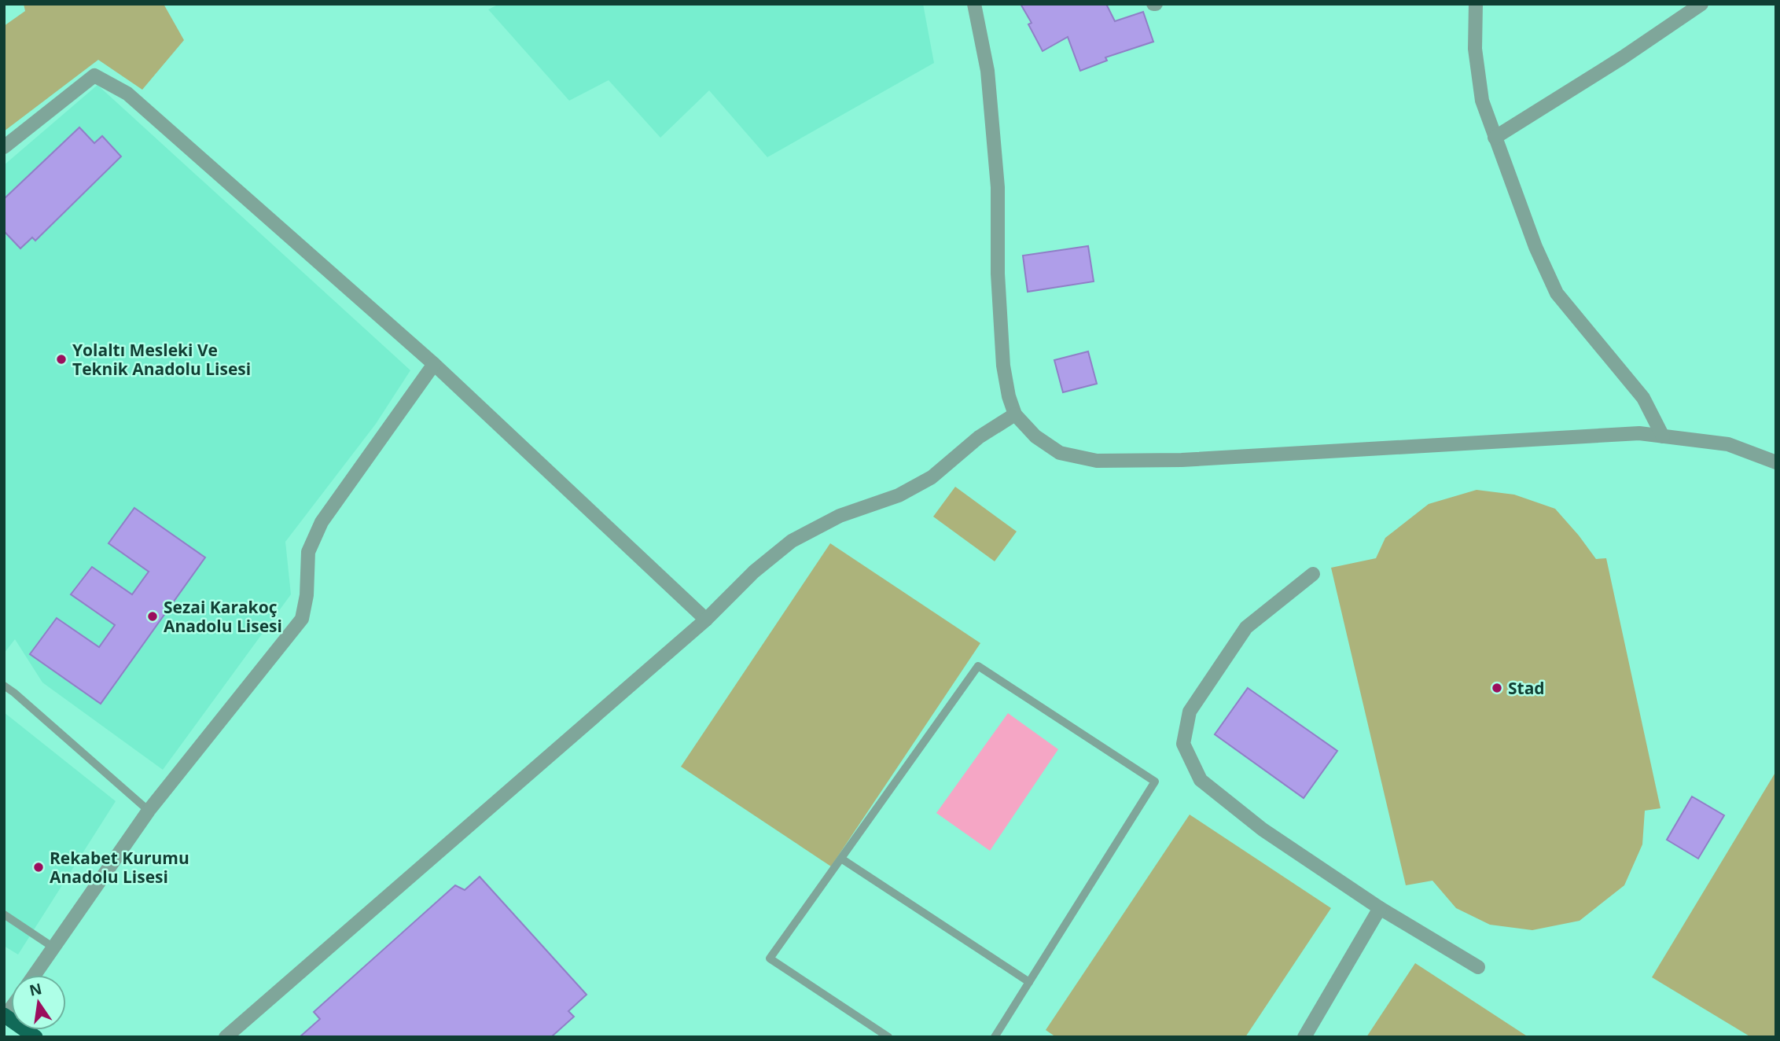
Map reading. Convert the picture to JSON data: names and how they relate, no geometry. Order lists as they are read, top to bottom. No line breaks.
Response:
{"places":["Yolaltı Mesleki Ve Teknik Anadolu Lisesi","Sezai Karakoç Anadolu Lisesi","Stad","Rekabet Kurumu Anadolu Lisesi"],"north":"top"}
